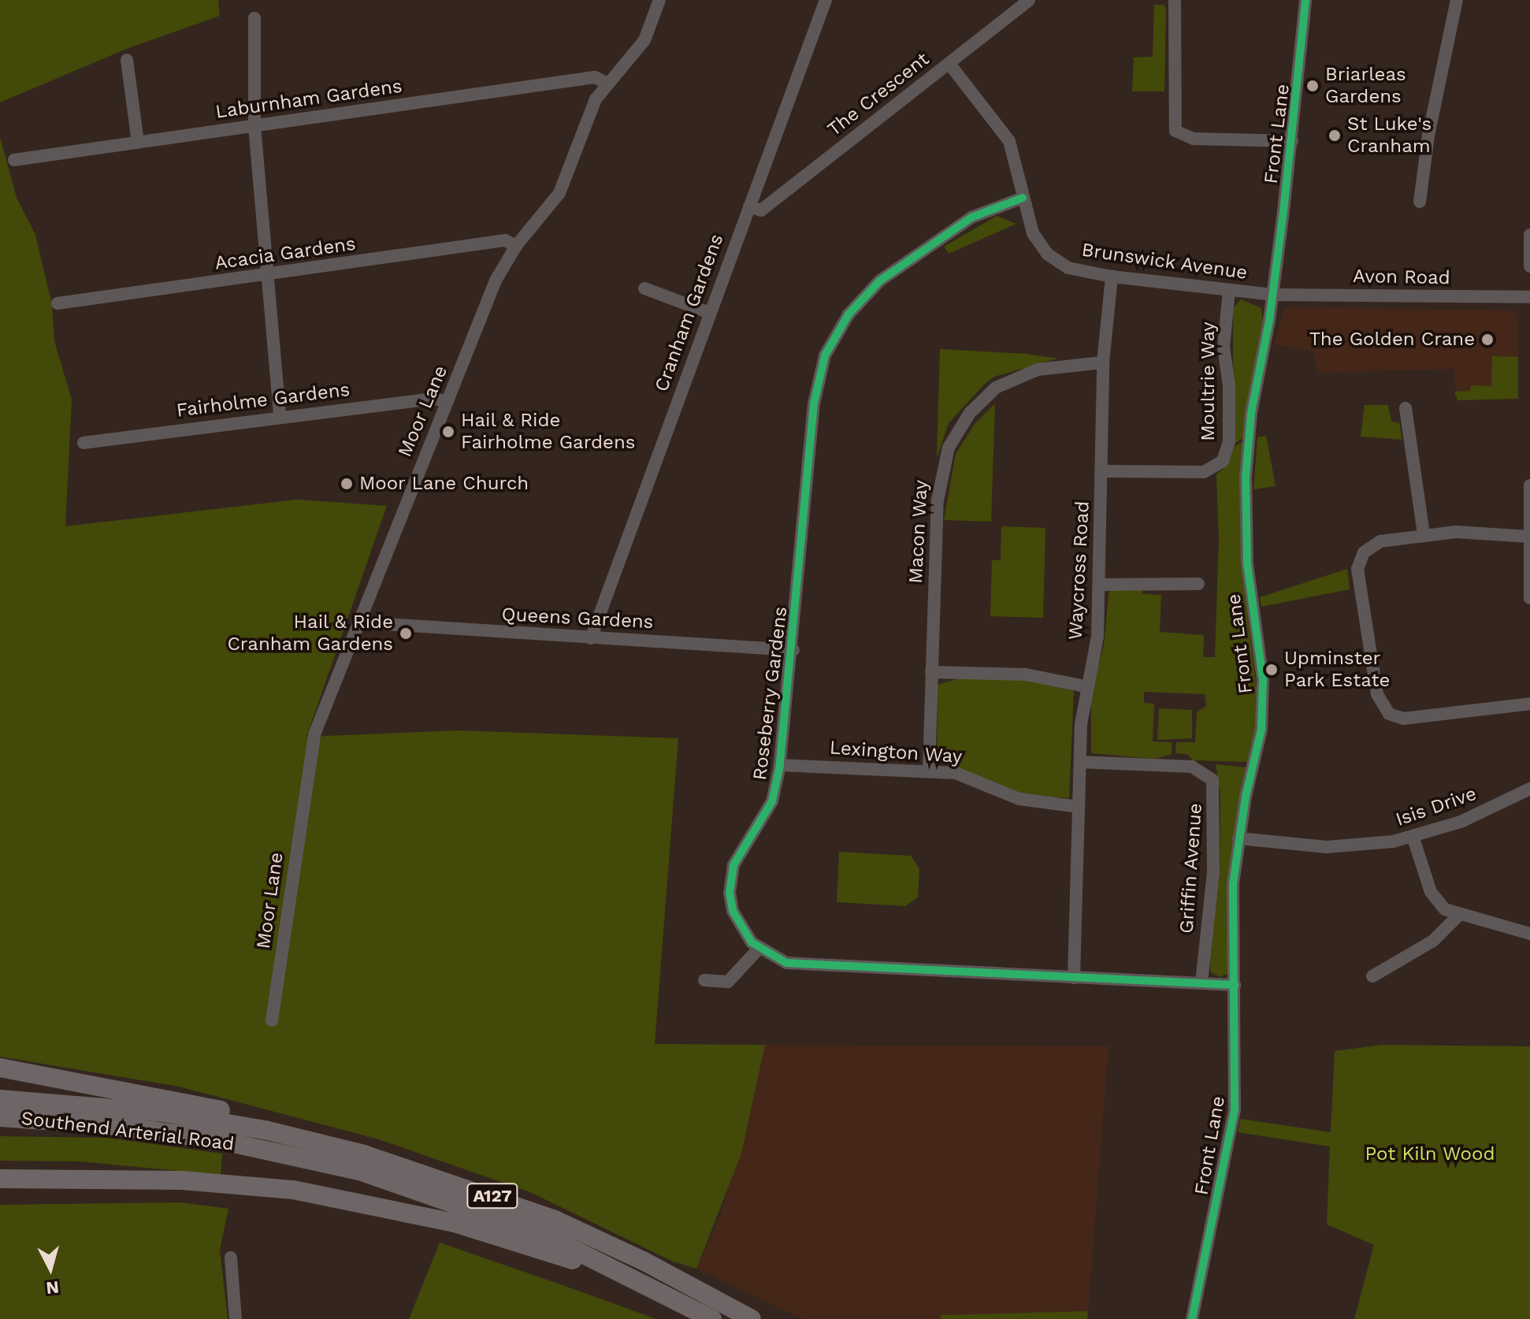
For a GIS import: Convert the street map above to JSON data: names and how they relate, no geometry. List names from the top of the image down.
{
  "streets": {
    "highway": ["Southend Arterial Road", "A127"],
    "street": [
      "The Crescent",
      "Laburnham Gardens",
      "Front Lane",
      "Acacia Gardens",
      "Brunswick Avenue",
      "Avon Road",
      "Cranham Gardens",
      "Moultrie Way",
      "Fairholme Gardens",
      "Moor Lane",
      "Macon Way",
      "Waycross Road",
      "Queens Gardens",
      "Roseberry Gardens",
      "Lexington Way",
      "Isis Drive",
      "Griffin Avenue"
    ]
  },
  "crossings": [
    ["The Crescent", "Brunswick Avenue"],
    ["The Crescent", "Cranham Gardens"],
    ["Laburnham Gardens", "Moor Lane"],
    ["Front Lane", "Brunswick Avenue"],
    ["Front Lane", "Avon Road"],
    ["Front Lane", "Roseberry Gardens"],
    ["Front Lane", "Isis Drive"],
    ["Acacia Gardens", "Moor Lane"],
    ["Brunswick Avenue", "Avon Road"],
    ["Brunswick Avenue", "Moultrie Way"],
    ["Brunswick Avenue", "Waycross Road"],
    ["Brunswick Avenue", "Roseberry Gardens"],
    ["Cranham Gardens", "Queens Gardens"],
    ["Moultrie Way", "Waycross Road"],
    ["Fairholme Gardens", "Moor Lane"],
    ["Moor Lane", "Queens Gardens"],
    ["Macon Way", "Waycross Road"],
    ["Macon Way", "Lexington Way"],
    ["Waycross Road", "Roseberry Gardens"],
    ["Waycross Road", "Lexington Way"],
    ["Waycross Road", "Griffin Avenue"],
    ["Queens Gardens", "Roseberry Gardens"],
    ["Roseberry Gardens", "Lexington Way"],
    ["Roseberry Gardens", "Griffin Avenue"]
  ],
  "parks": ["Pot Kiln Wood"],
  "places": [
    "Briarleas Gardens",
    "St Luke's Cranham",
    "The Golden Crane",
    "Hail & Ride Fairholme Gardens",
    "Moor Lane Church",
    "Hail & Ride Cranham Gardens",
    "Upminster Park Estate"
  ],
  "north": "bottom"
}
